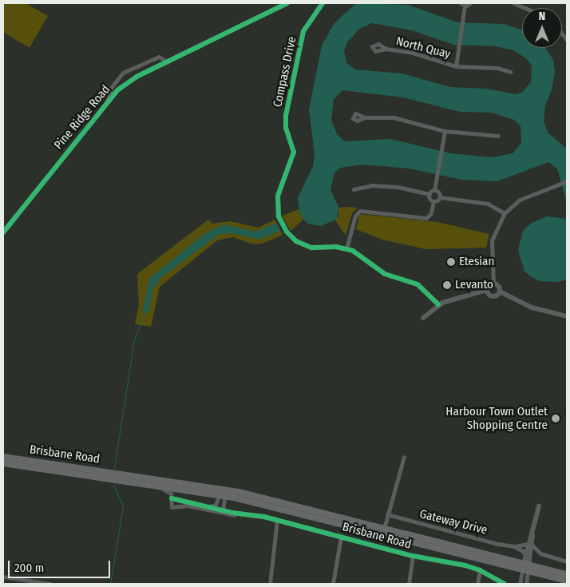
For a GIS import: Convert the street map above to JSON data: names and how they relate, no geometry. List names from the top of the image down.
{
  "streets": {
    "highway": ["Brisbane Road"],
    "street": [
      "North Quay",
      "Compass Drive",
      "Pine Ridge Road",
      "Gateway Drive"
    ]
  },
  "places": ["Etesian", "Levanto", "Harbour Town Outlet Shopping Centre"],
  "scale_bar": "200 m",
  "north": "top"
}
